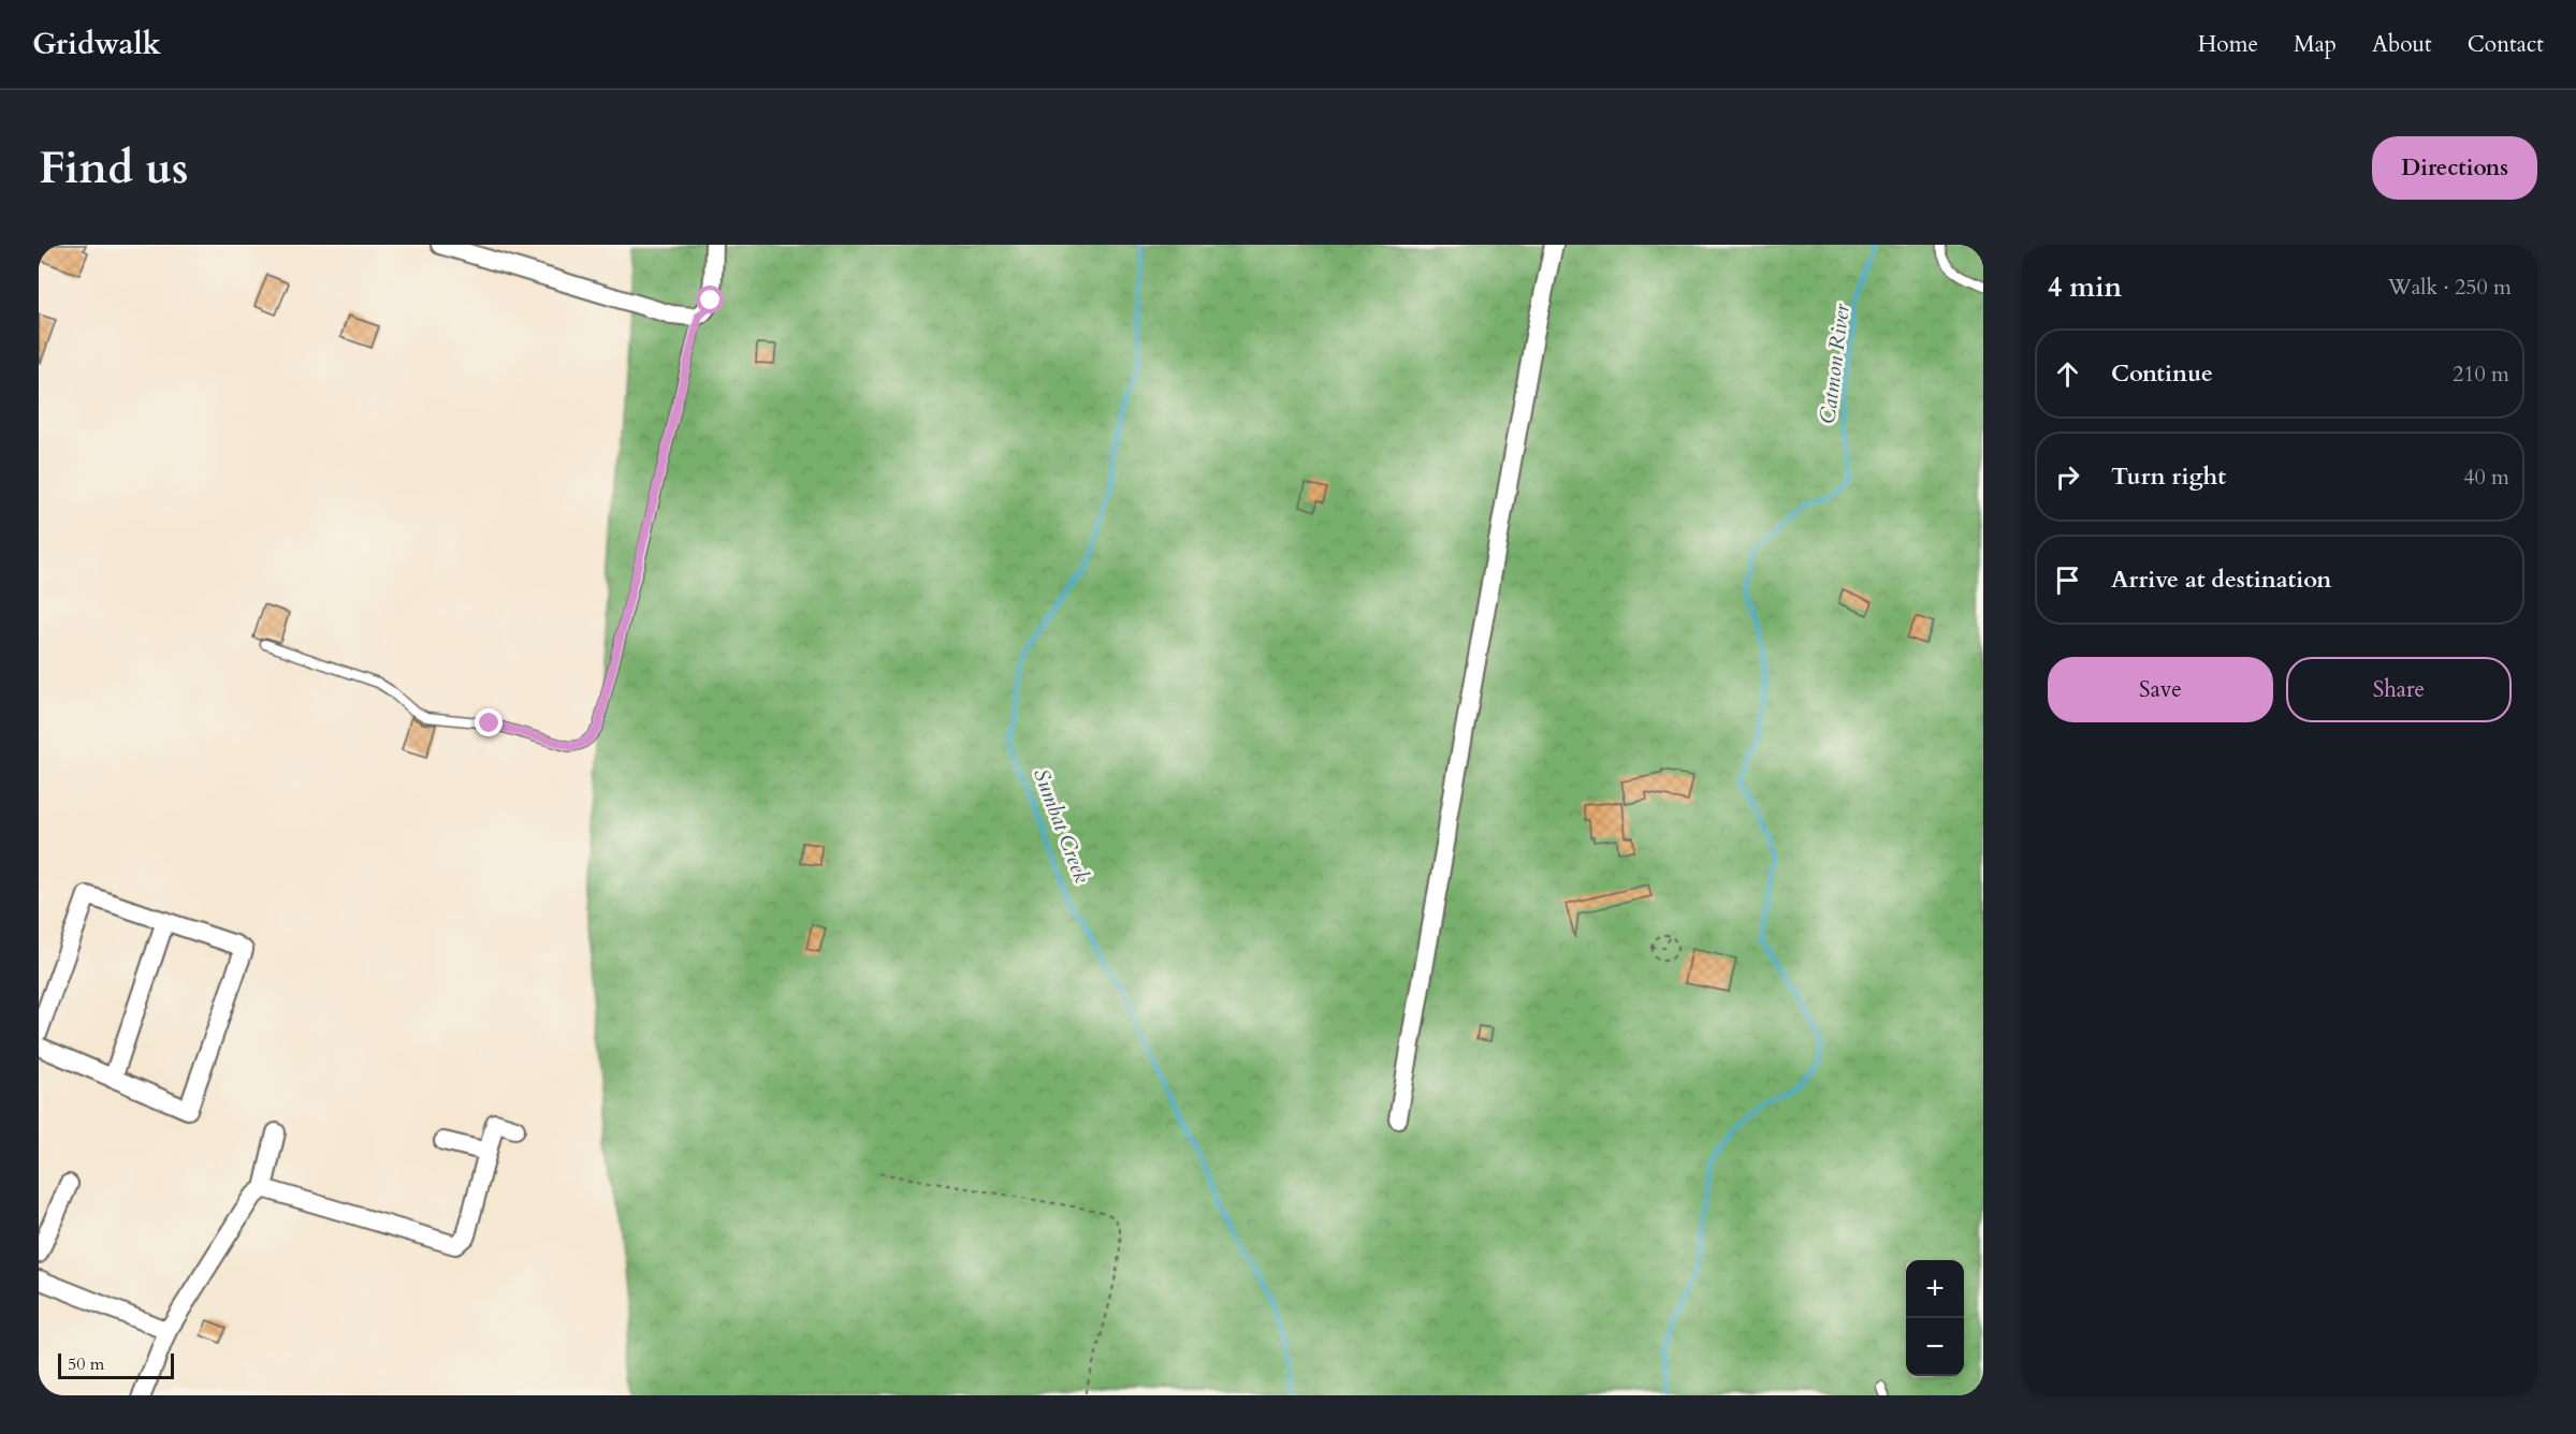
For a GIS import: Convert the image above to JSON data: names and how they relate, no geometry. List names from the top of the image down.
{
  "water": ["Catmon River", "Sumbat Creek"],
  "scale_bar": "50 m",
  "page": {
    "header": "Gridwalk",
    "nav": [
      "Home",
      "Map",
      "About",
      "Contact"
    ],
    "buttons": [
      "Directions",
      ["Save", "Share"]
    ],
    "title": "Find us",
    "heading": ["4 min", "Walk · 250 m"],
    "list": [
      ["Continue", "210 m"],
      ["Turn right", "40 m"],
      "Arrive at destination"
    ],
    "map_buttons": ["+", "−"],
    "scale": "50 m"
  }
}
